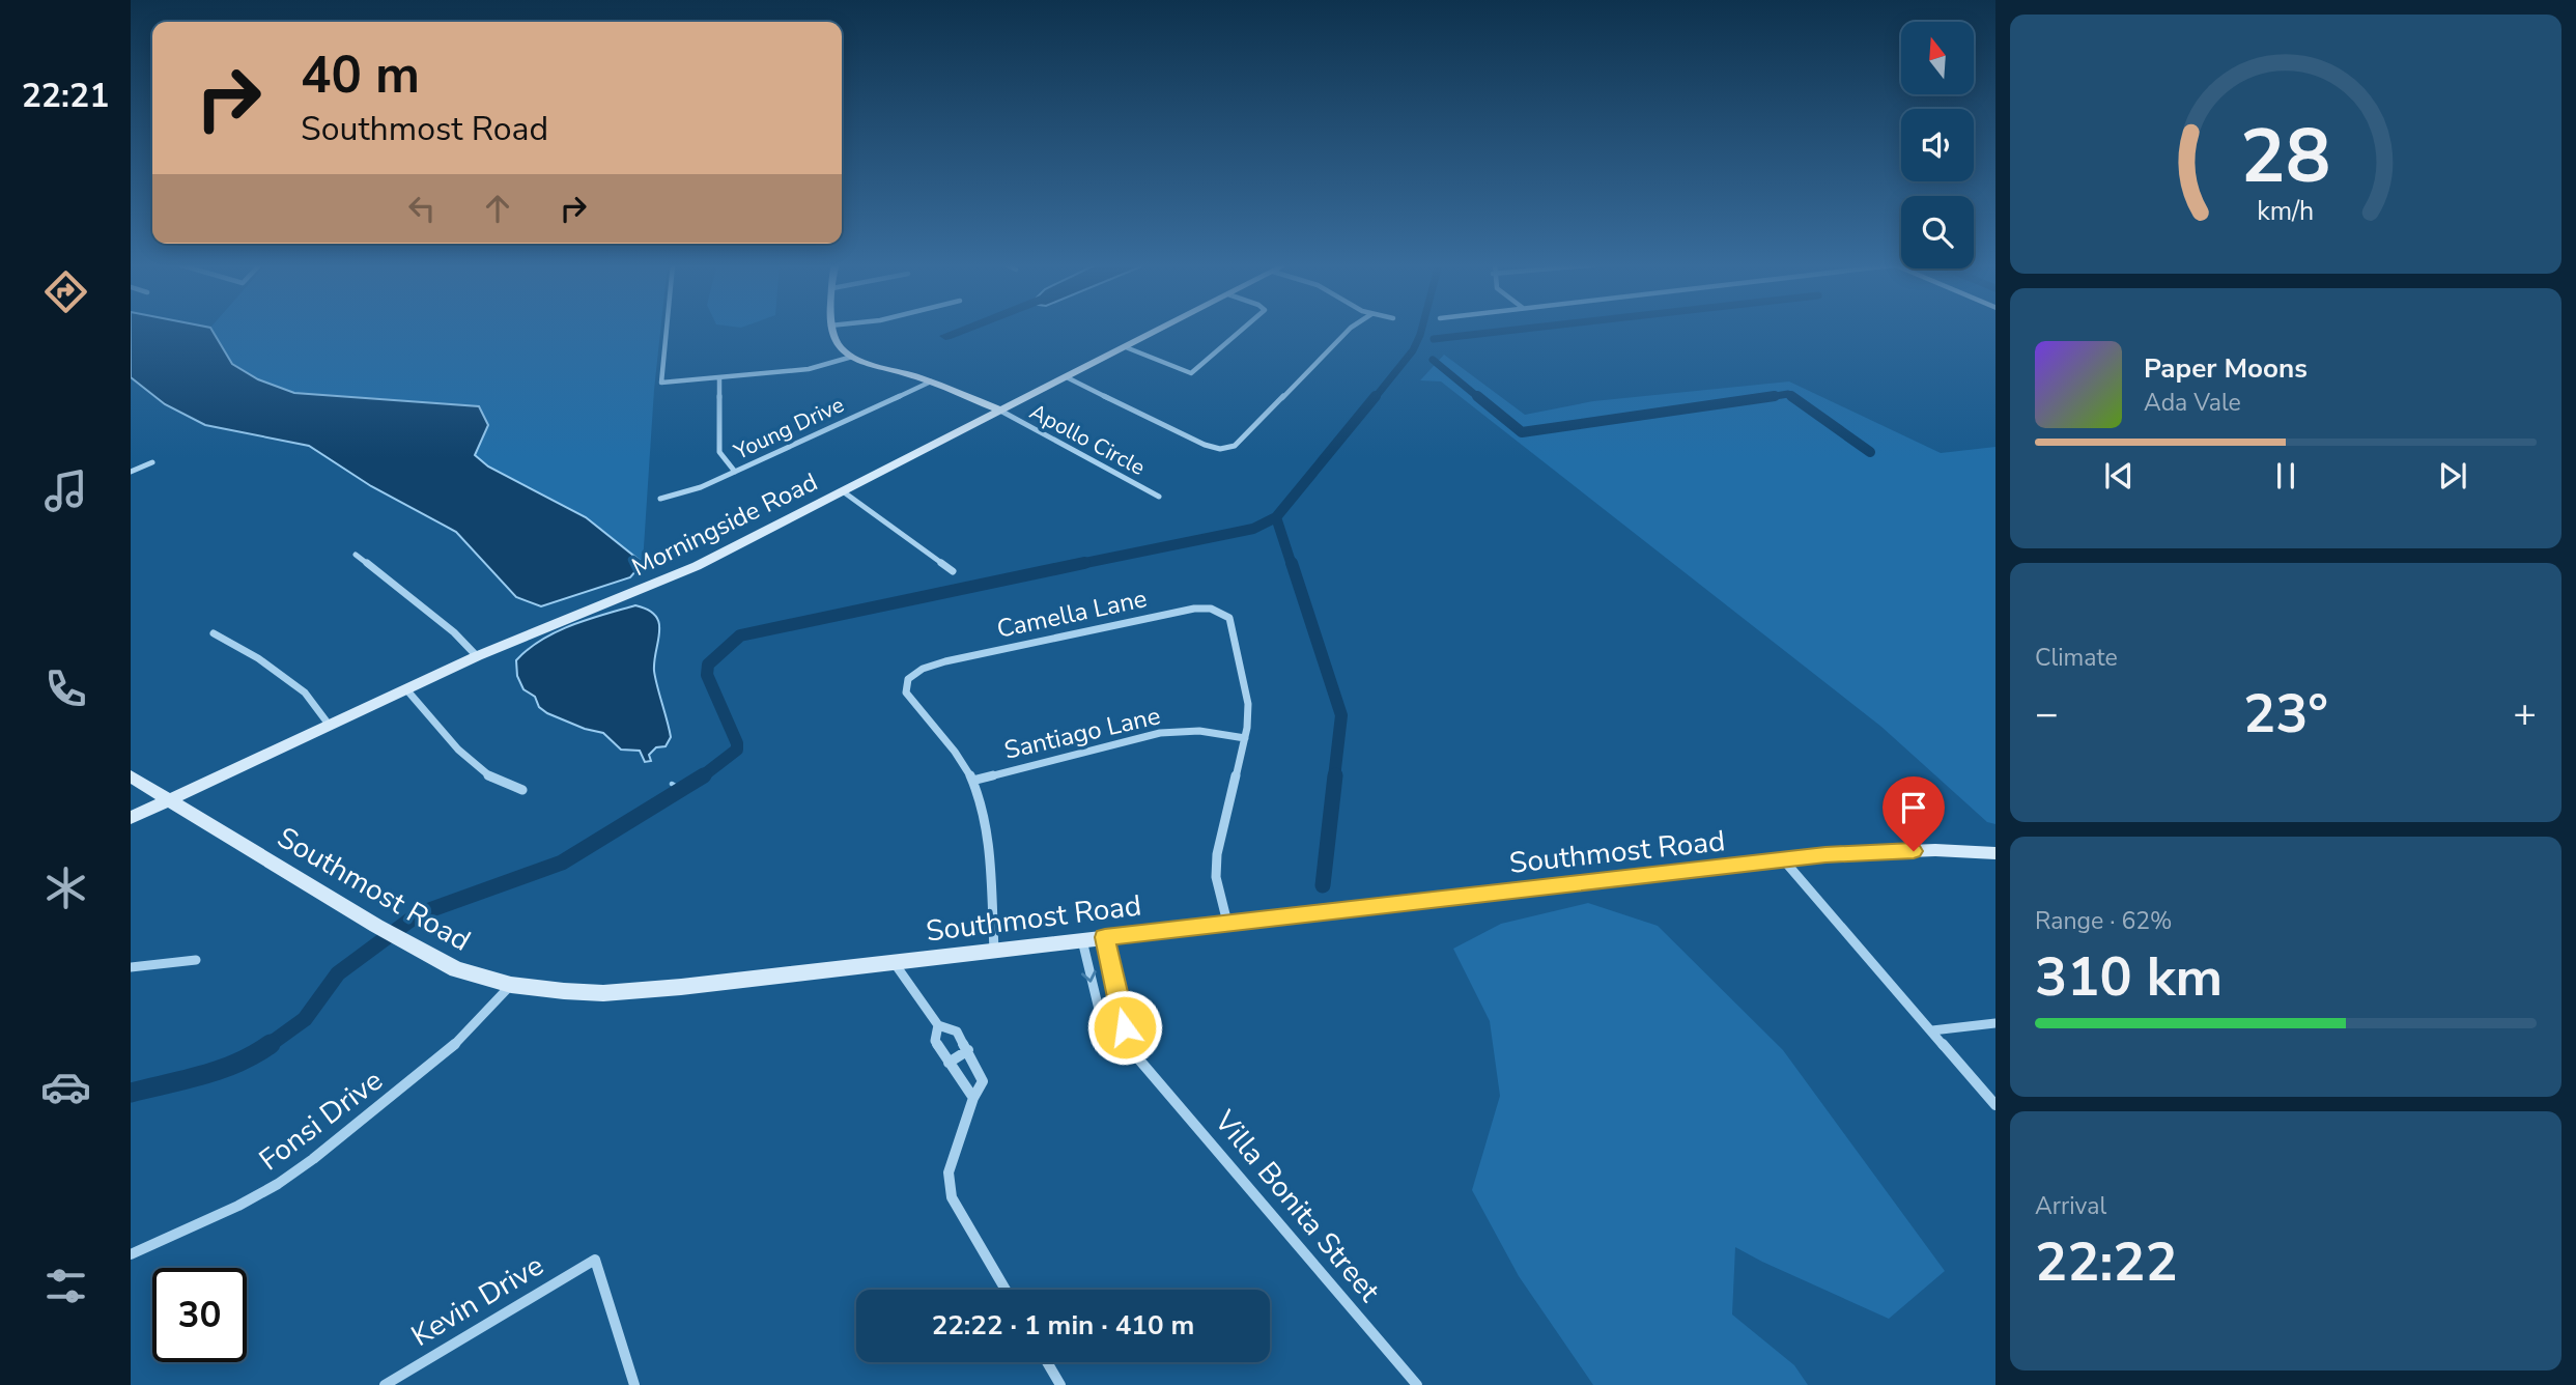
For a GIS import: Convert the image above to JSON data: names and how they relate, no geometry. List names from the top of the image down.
{
  "streets": {
    "street": [
      "Young Drive",
      "Apollo Circle",
      "Morningside Road",
      "Camella Lane",
      "Santiago Lane",
      "Southmost Road",
      "Fonsi Drive",
      "Villa Bonita Street",
      "Kevin Drive"
    ]
  },
  "crossings": [
    ["Apollo Circle", "Morningside Road"],
    ["Morningside Road", "Southmost Road"],
    ["Camella Lane", "Santiago Lane"],
    ["Camella Lane", "Southmost Road"],
    ["Southmost Road", "Fonsi Drive"],
    ["Southmost Road", "Villa Bonita Street"]
  ],
  "north": "top",
  "page": {
    "tabs": "22:21",
    "turn": ["40 m", "Southmost Road"],
    "song": ["Paper Moons", "Ada Vale"],
    "tile": [
      "Climate",
      ["Range · 62%", "310 km"],
      ["Arrival", "22:22"]
    ],
    "heat": ["−", "23°", "+"],
    "limit": "30",
    "trip": "22:22 · 1 min · 410 m",
    "gauge": ["28", "km/h"]
  }
}
